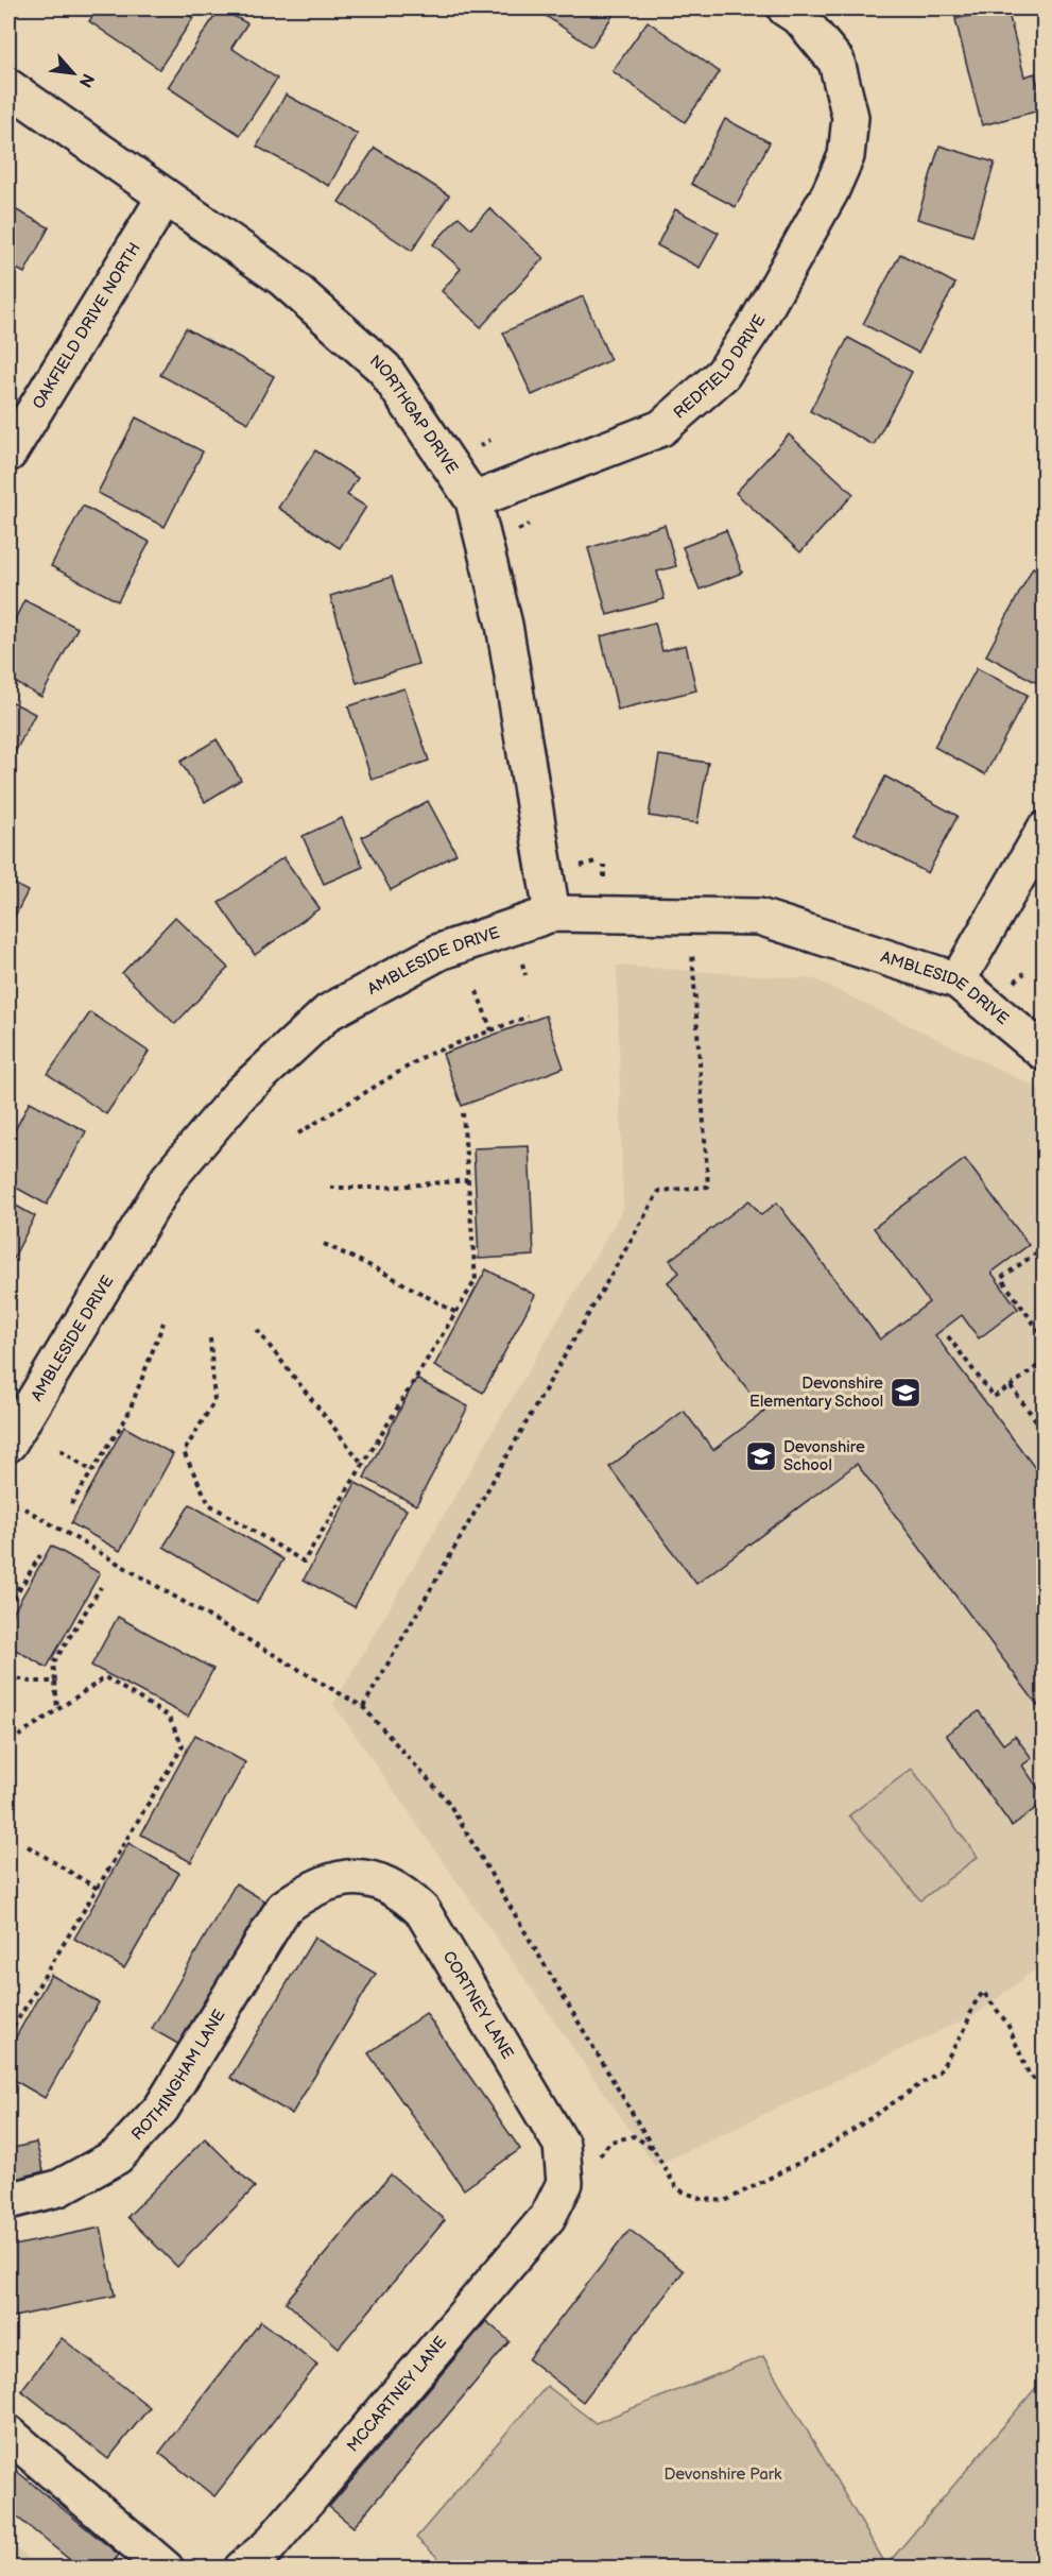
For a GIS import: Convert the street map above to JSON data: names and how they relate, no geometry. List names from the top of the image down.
{
  "streets": {
    "street": [
      "OAKFIELD DRIVE NORTH",
      "REDFIELD DRIVE",
      "NORTHGAP DRIVE",
      "AMBLESIDE DRIVE",
      "CORTNEY LANE",
      "ROTHINGHAM LANE",
      "MCCARTNEY LANE"
    ]
  },
  "crossings": [
    ["OAKFIELD DRIVE NORTH", "NORTHGAP DRIVE"],
    ["REDFIELD DRIVE", "NORTHGAP DRIVE"],
    ["NORTHGAP DRIVE", "AMBLESIDE DRIVE"],
    ["CORTNEY LANE", "ROTHINGHAM LANE"],
    ["CORTNEY LANE", "MCCARTNEY LANE"]
  ],
  "parks": ["Devonshire Park"],
  "places": {
    "school or university": ["Devonshire Elementary School", "Devonshire School"]
  },
  "north": "bottom right"
}
